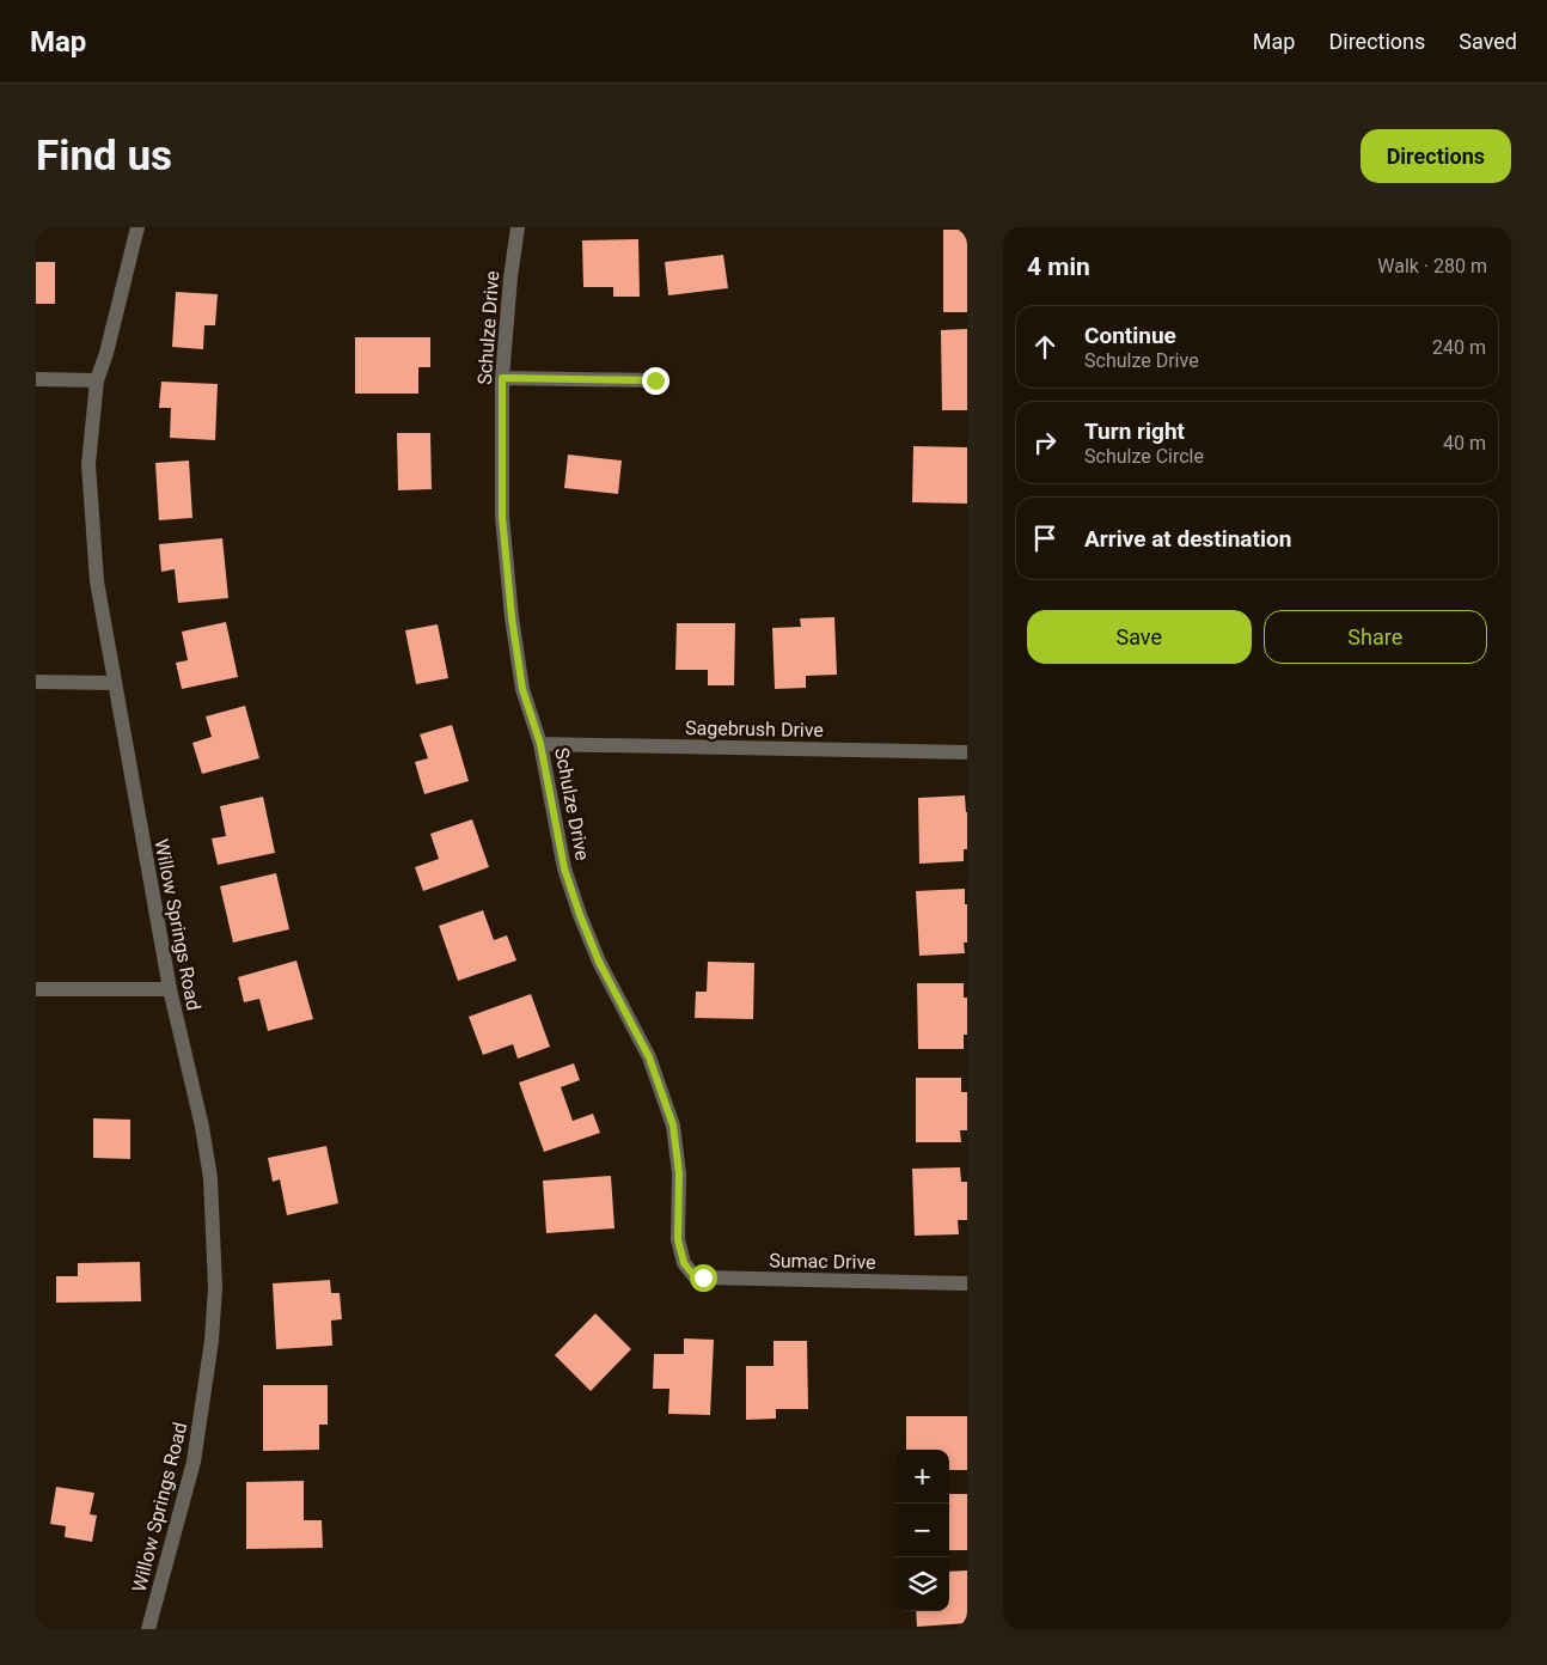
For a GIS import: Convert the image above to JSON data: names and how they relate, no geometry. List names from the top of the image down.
{
  "streets": {
    "street": [
      "Schulze Drive",
      "Sagebrush Drive",
      "Willow Springs Road",
      "Sumac Drive"
    ]
  },
  "crossings": [
    ["Schulze Drive", "Sagebrush Drive"],
    ["Schulze Drive", "Sumac Drive"]
  ],
  "page": {
    "header": "Map",
    "nav": ["Map", "Directions", "Saved"],
    "buttons": [
      "Directions",
      ["Save", "Share"]
    ],
    "title": "Find us",
    "heading": ["4 min", "Walk · 280 m"],
    "list": [
      ["Continue", "Schulze Drive", "240 m"],
      ["Turn right", "Schulze Circle", "40 m"],
      "Arrive at destination"
    ],
    "map_buttons": ["+", "−"]
  }
}
